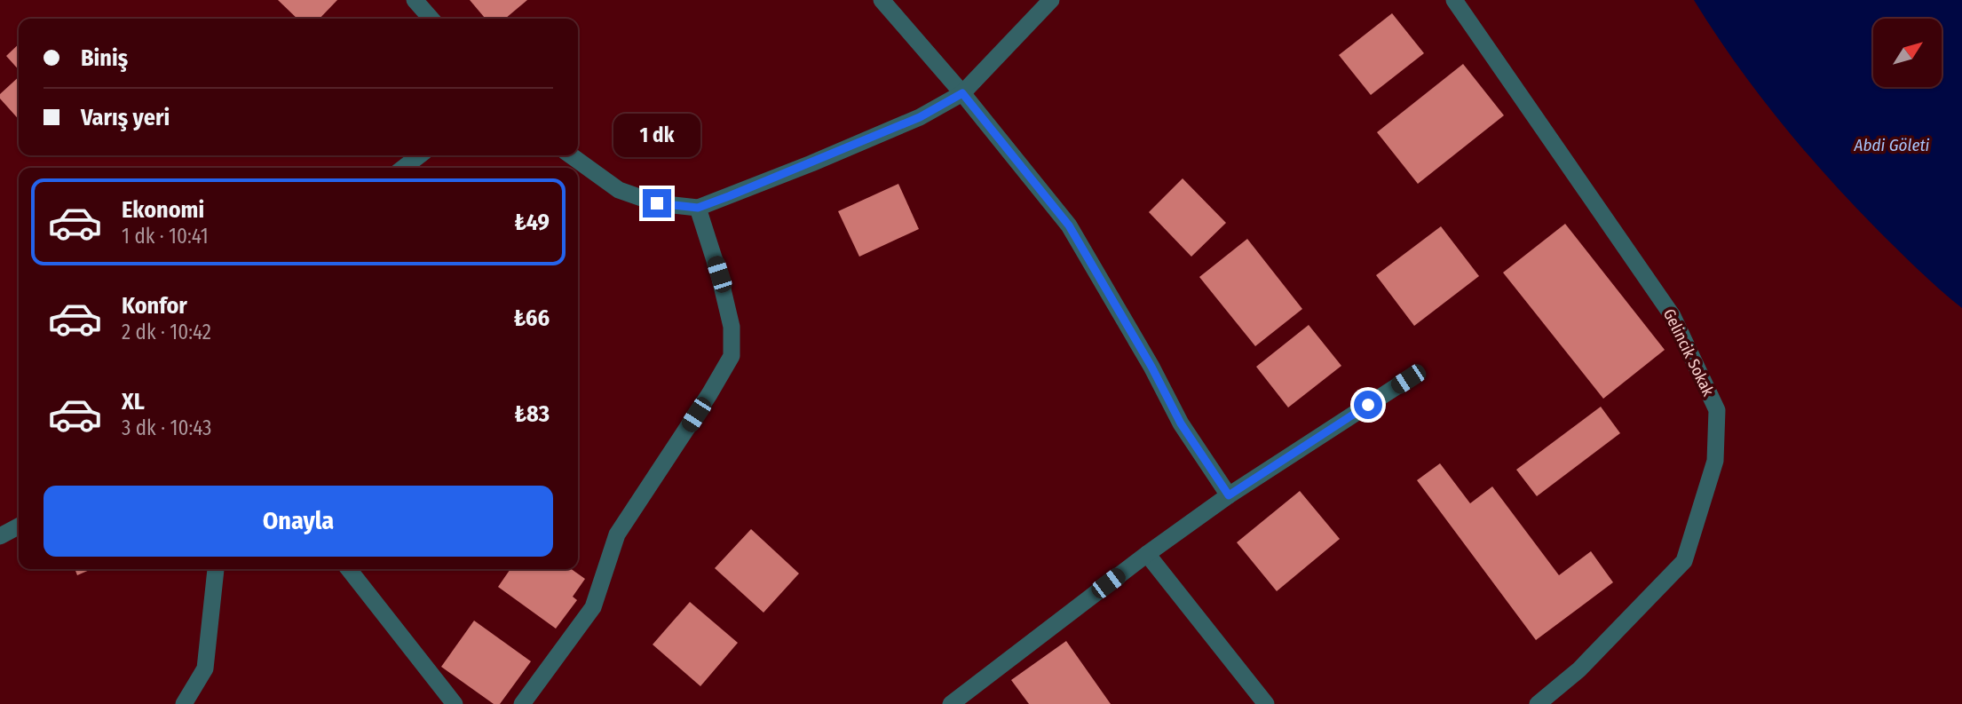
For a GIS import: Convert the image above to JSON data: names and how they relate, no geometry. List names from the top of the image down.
{
  "streets": {
    "street": ["Gelincik Sokak"]
  },
  "water": ["Abdi Göleti"],
  "north": "top right",
  "page": {
    "banner": ["Biniş", "Varış yeri"],
    "bubble": "1 dk",
    "list": [
      {
        "name": "Ekonomi",
        "note": "1 dk · 10:41",
        "value": "₺49"
      },
      {
        "name": "Konfor",
        "note": "2 dk · 10:42",
        "value": "₺66"
      },
      {
        "name": "XL",
        "note": "3 dk · 10:43",
        "value": "₺83"
      }
    ],
    "buttons": "Onayla"
  }
}
